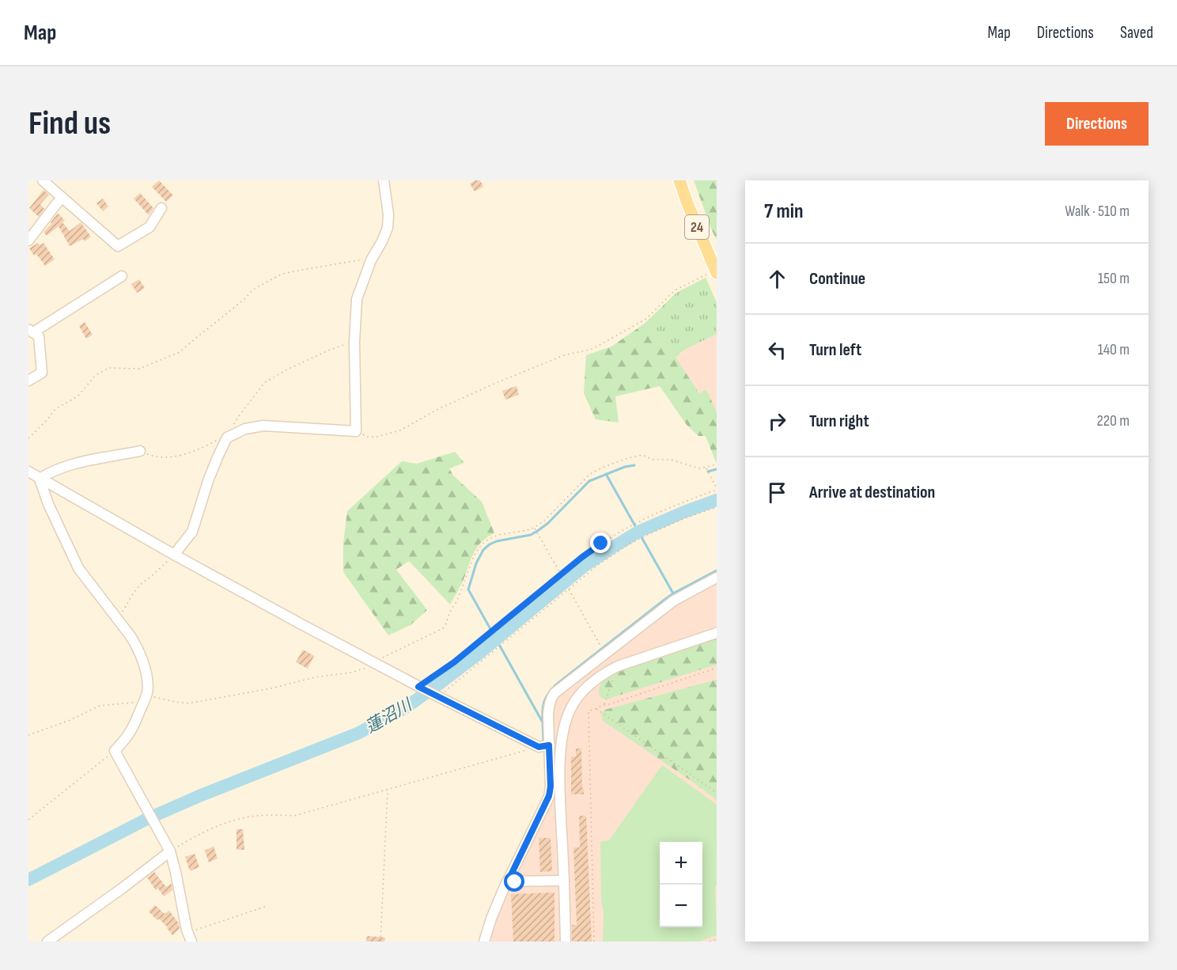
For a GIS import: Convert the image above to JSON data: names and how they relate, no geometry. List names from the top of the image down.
{
  "streets": {
    "main road": ["24"]
  },
  "water": ["蓮沼川"],
  "page": {
    "header": "Map",
    "nav": ["Map", "Directions", "Saved"],
    "buttons": "Directions",
    "title": "Find us",
    "heading": ["7 min", "Walk · 510 m"],
    "list": [
      ["Continue", "150 m"],
      ["Turn left", "140 m"],
      ["Turn right", "220 m"],
      "Arrive at destination"
    ],
    "map_buttons": ["+", "−"]
  }
}
